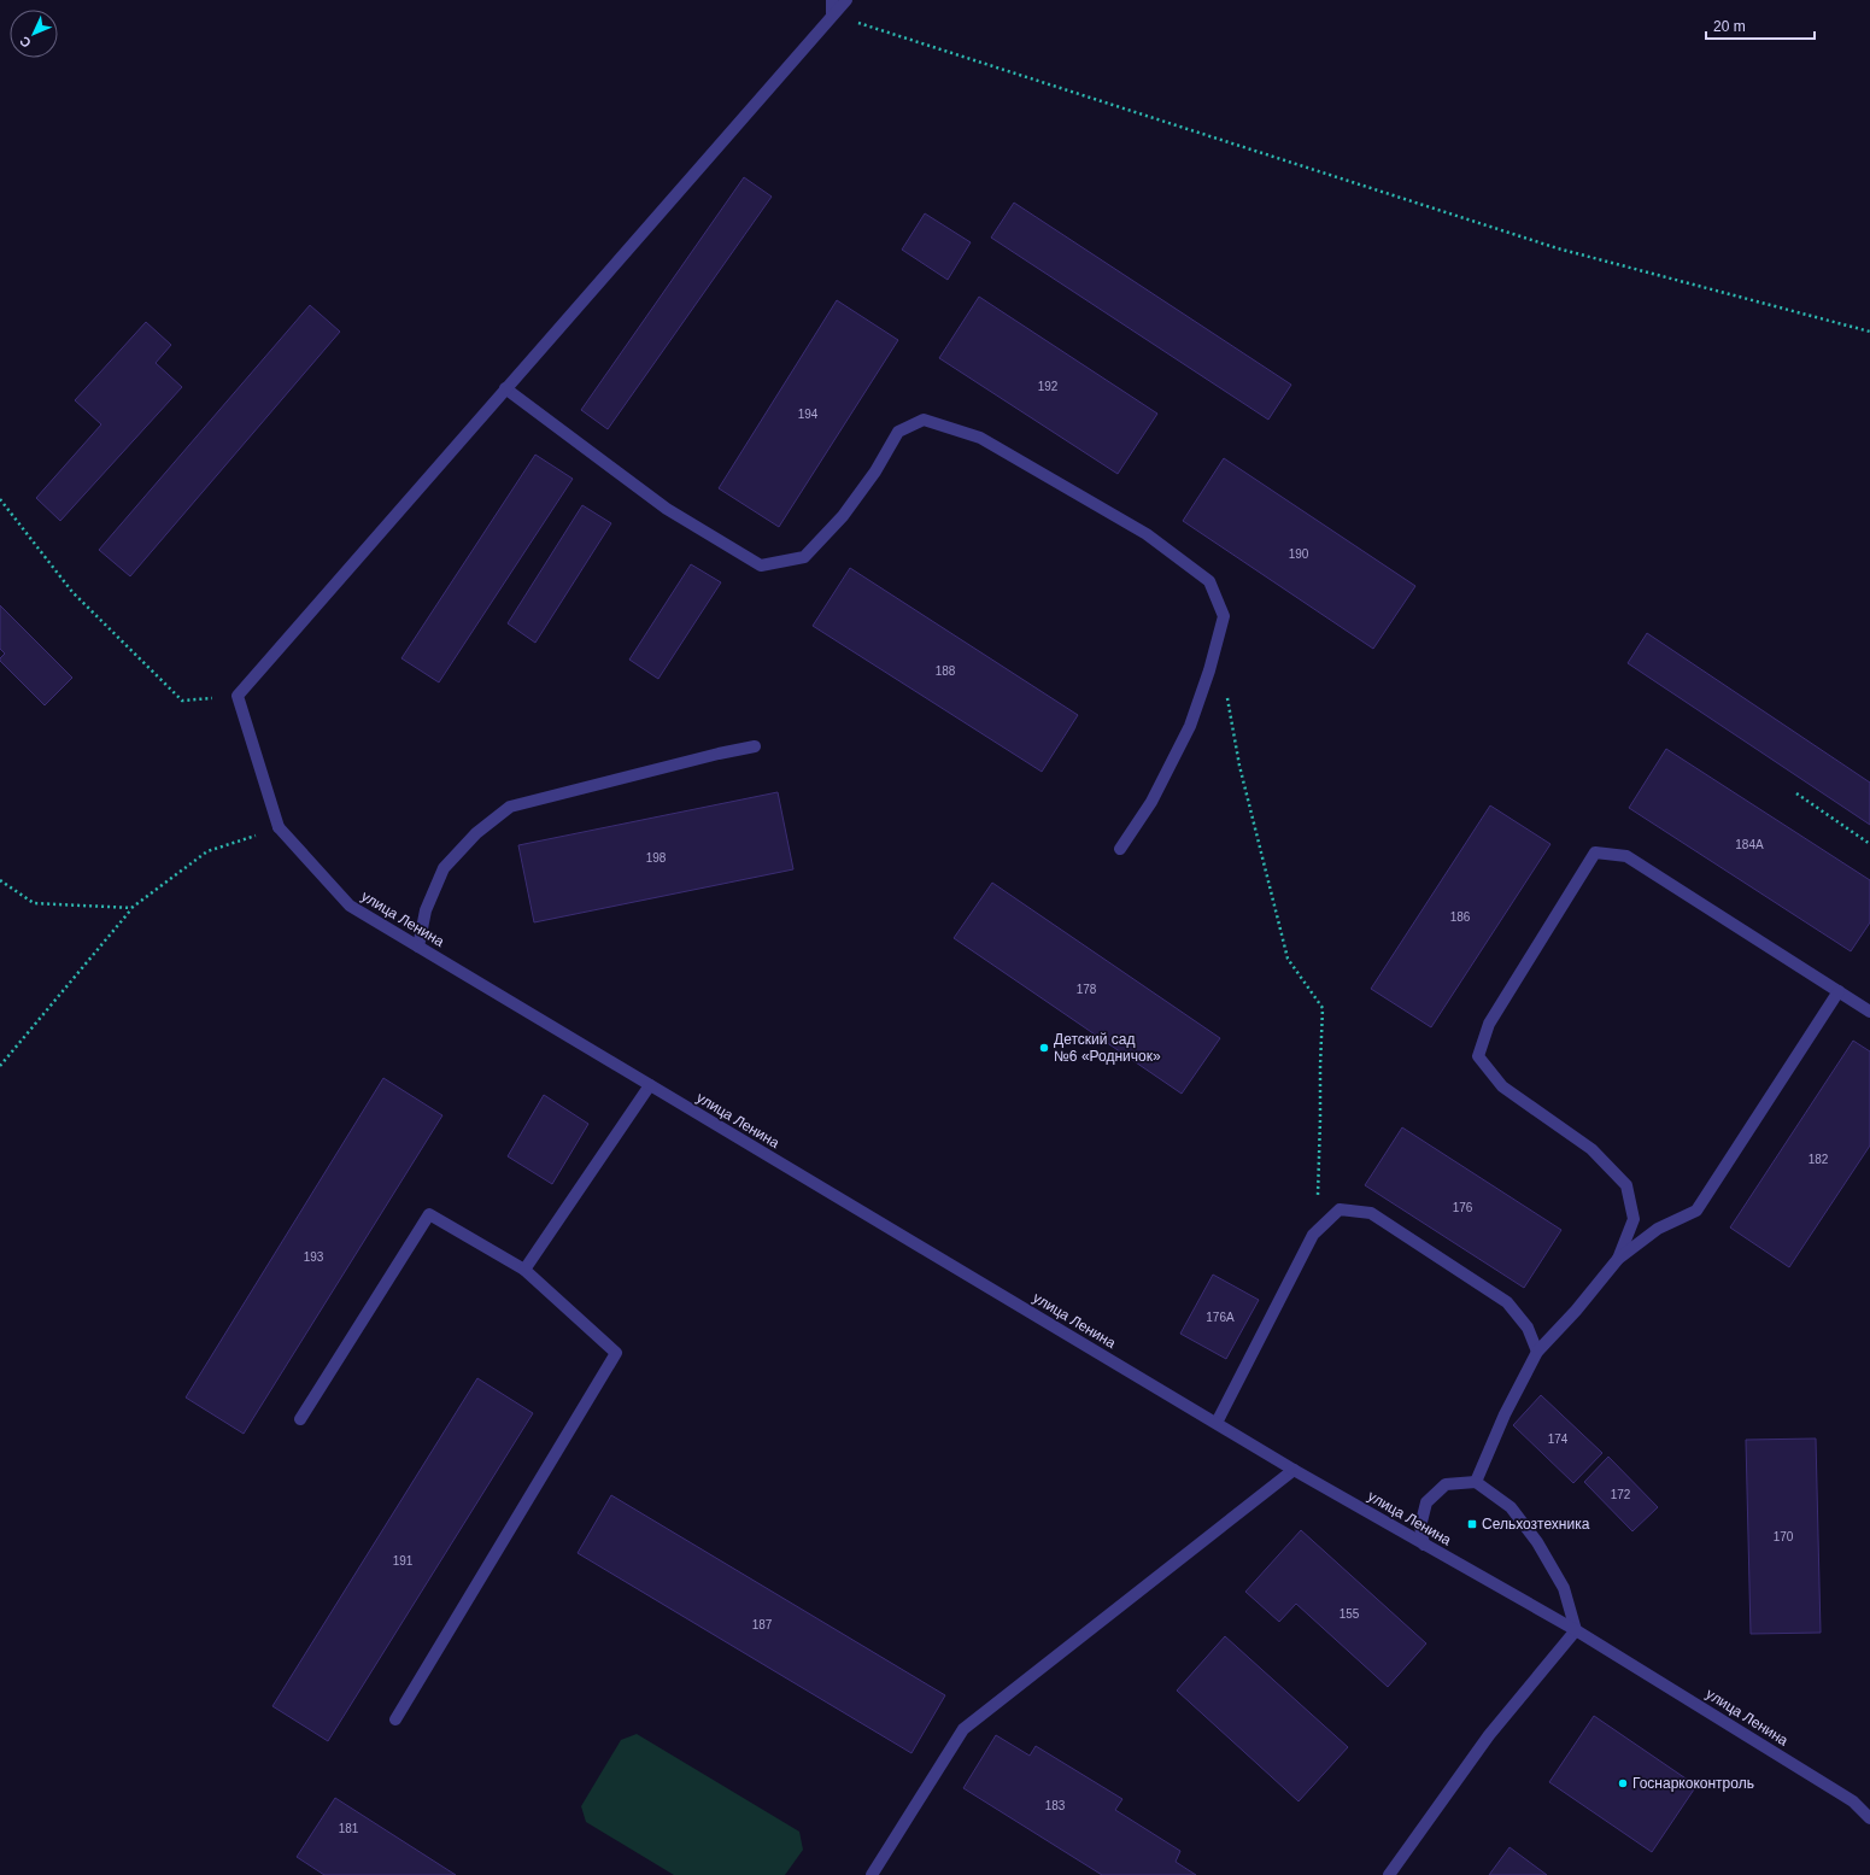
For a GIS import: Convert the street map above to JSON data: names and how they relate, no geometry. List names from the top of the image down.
{
  "streets": {
    "street": ["улица Ленина"]
  },
  "places": {
    "other": ["Детский сад №6 «Родничок»", "Госнаркоконтроль"],
    "transit": ["Сельхозтехника"]
  },
  "house_numbers": [
    "192",
    "194",
    "190",
    "188",
    "184А",
    "198",
    "186",
    "178",
    "182",
    "176",
    "193",
    "176А",
    "174",
    "172",
    "170",
    "191",
    "155",
    "187",
    "183",
    "181"
  ],
  "scale_bar": "20 m",
  "north": "bottom left"
}
